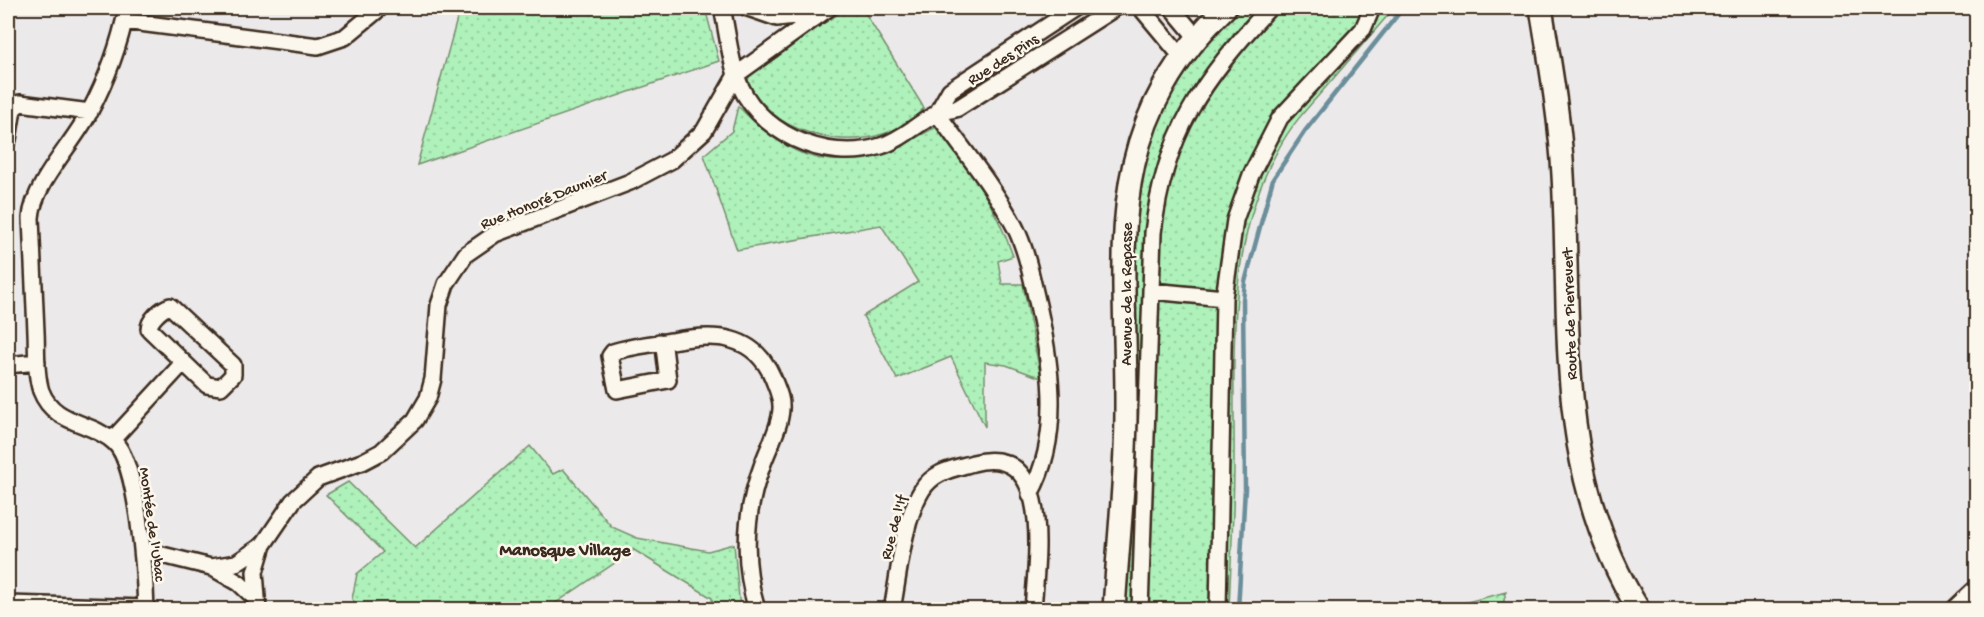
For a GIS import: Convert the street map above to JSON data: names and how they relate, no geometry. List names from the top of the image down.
{
  "streets": {
    "street": [
      "Rue des Pins",
      "Rue Honoré Daumier",
      "Avenue de la Repasse",
      "Route de Pierrevert",
      "Montée de l'Ubac",
      "Rue de l'If"
    ]
  },
  "crossings": [
    ["Rue des Pins", "Rue Honoré Daumier"],
    ["Rue Honoré Daumier", "Montée de l'Ubac"]
  ],
  "districts": ["Manosque Village"]
}
